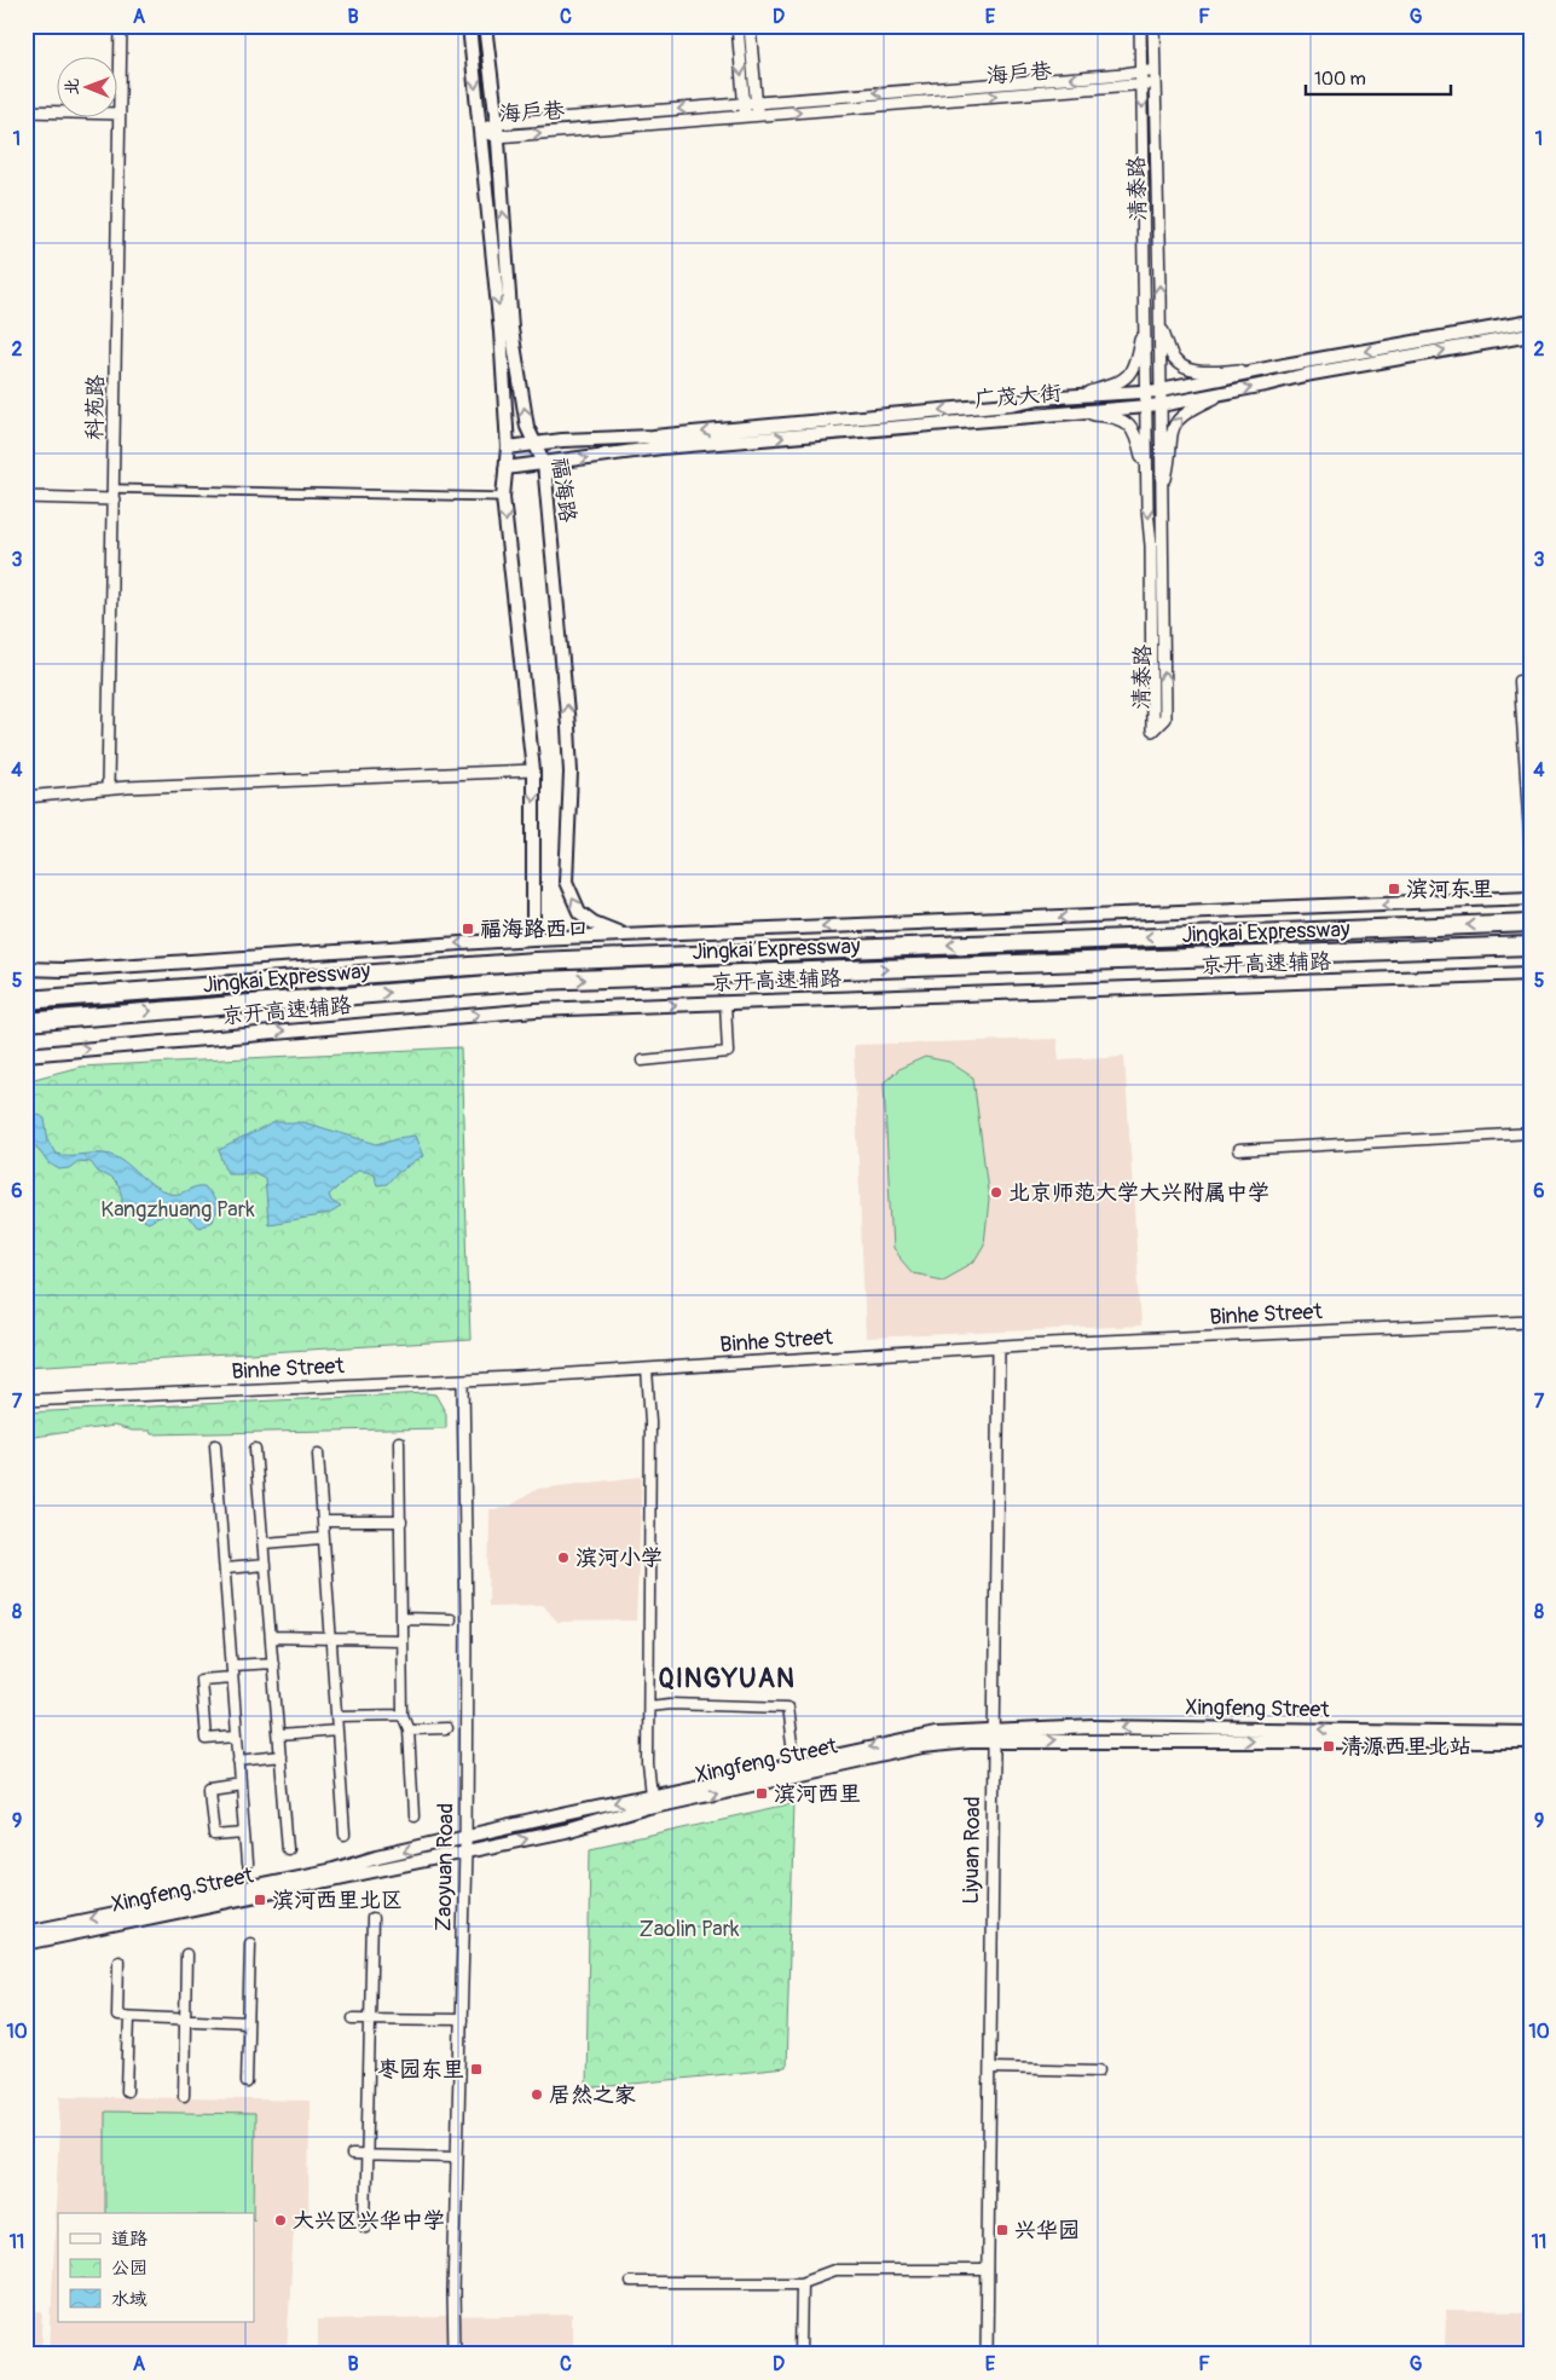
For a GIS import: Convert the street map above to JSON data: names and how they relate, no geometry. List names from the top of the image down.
{
  "streets": {
    "highway": ["Jingkai Expressway"],
    "main road": [
      "广茂大街",
      "福海路",
      "京开高速辅路",
      "Xingfeng Street"
    ],
    "street": [
      "海户巷",
      "清泰路",
      "科苑路",
      "Binhe Street",
      "Liyuan Road",
      "Zaoyuan Road"
    ]
  },
  "crossings": [
    ["海户巷", "清泰路"],
    ["海户巷", "福海路"],
    ["清泰路", "广茂大街"],
    ["广茂大街", "福海路"],
    ["Binhe Street", "Liyuan Road"],
    ["Binhe Street", "Zaoyuan Road"],
    ["Xingfeng Street", "Liyuan Road"],
    ["Xingfeng Street", "Zaoyuan Road"]
  ],
  "districts": ["QINGYUAN"],
  "parks": ["Kangzhuang Park", "Zaolin Park"],
  "places": {
    "transit": [
      "滨河东里",
      "福海路西口",
      "清源西里北站",
      "滨河西里",
      "滨河西里北区",
      "枣园东里",
      "兴华园"
    ],
    "other": [
      "北京师范大学大兴附属中学",
      "滨河小学",
      "居然之家",
      "大兴区兴华中学"
    ]
  },
  "legend": ["道路", "公园", "水域"],
  "scale_bar": "100 m",
  "north": "left",
  "grid": {
    "columns": [
      "A",
      "B",
      "C",
      "D",
      "E",
      "F",
      "G"
    ],
    "rows": [
      "1",
      "2",
      "3",
      "4",
      "5",
      "6",
      "7",
      "8",
      "9",
      "10",
      "11"
    ]
  }
}
